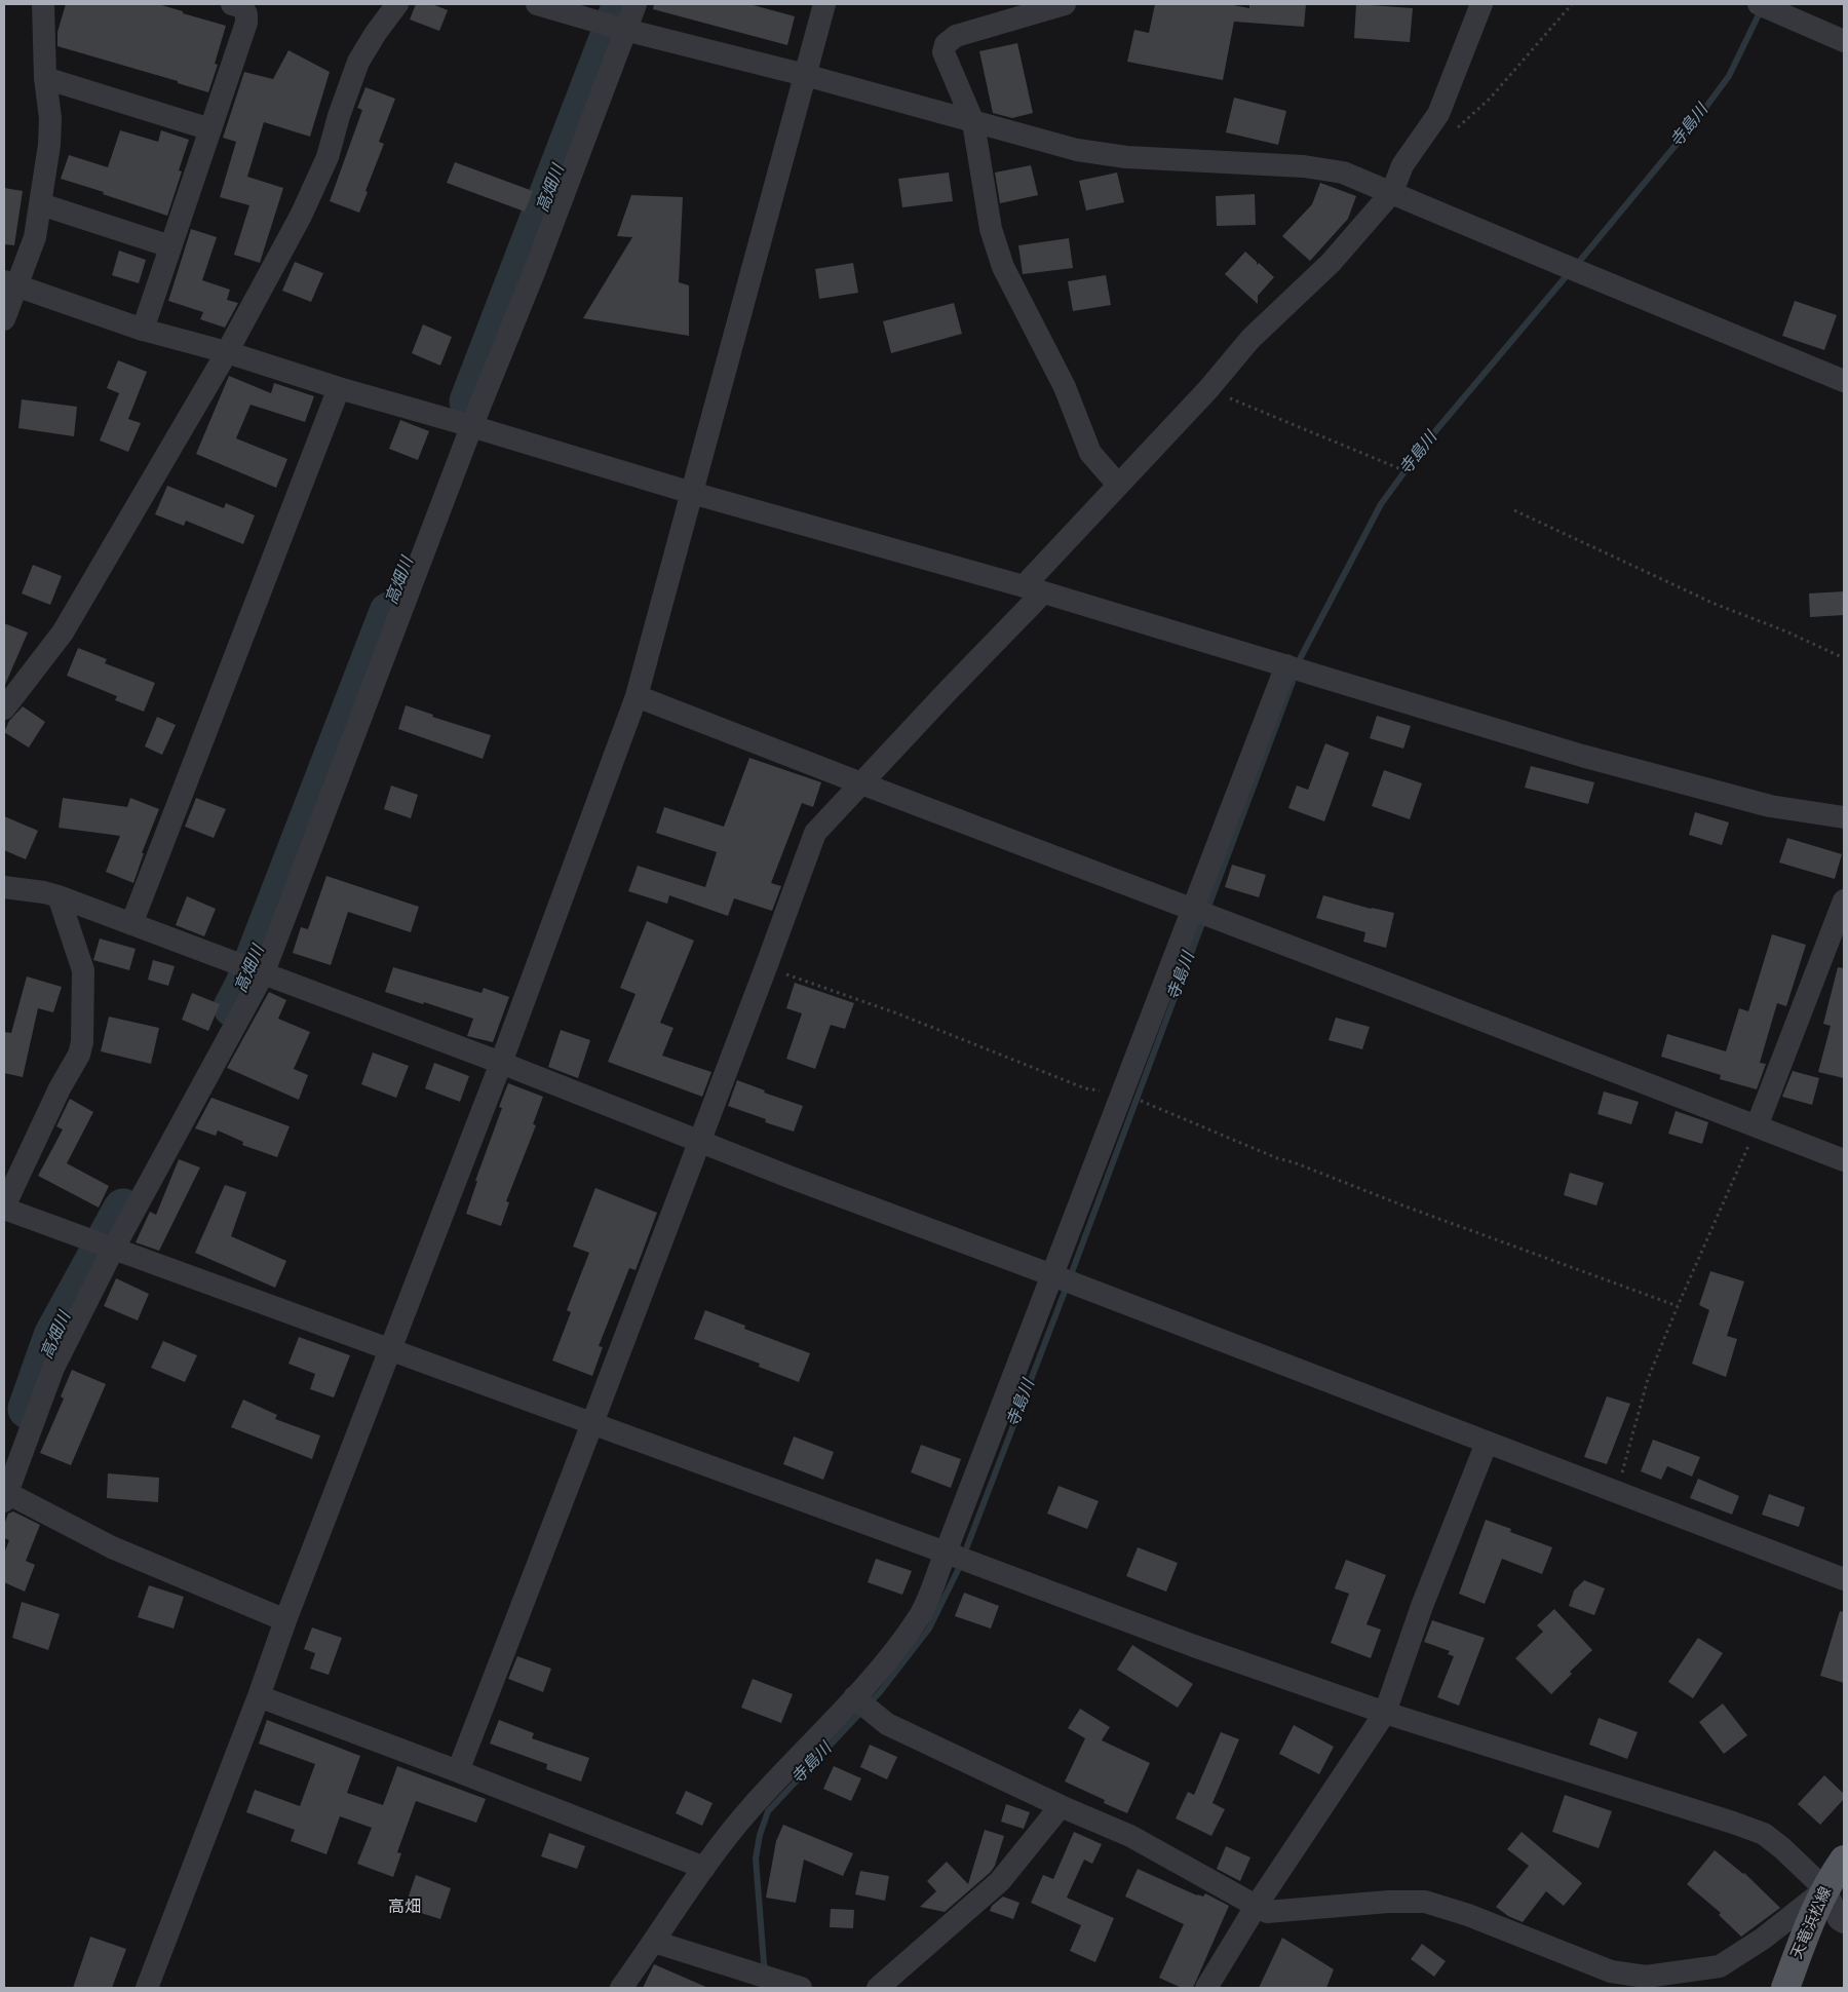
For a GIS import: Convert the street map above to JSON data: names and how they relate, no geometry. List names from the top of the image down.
{
  "streets": {
    "main road": ["天竜浜松線"]
  },
  "districts": ["高畑"],
  "water": ["寺島川", "高畑川"]
}
